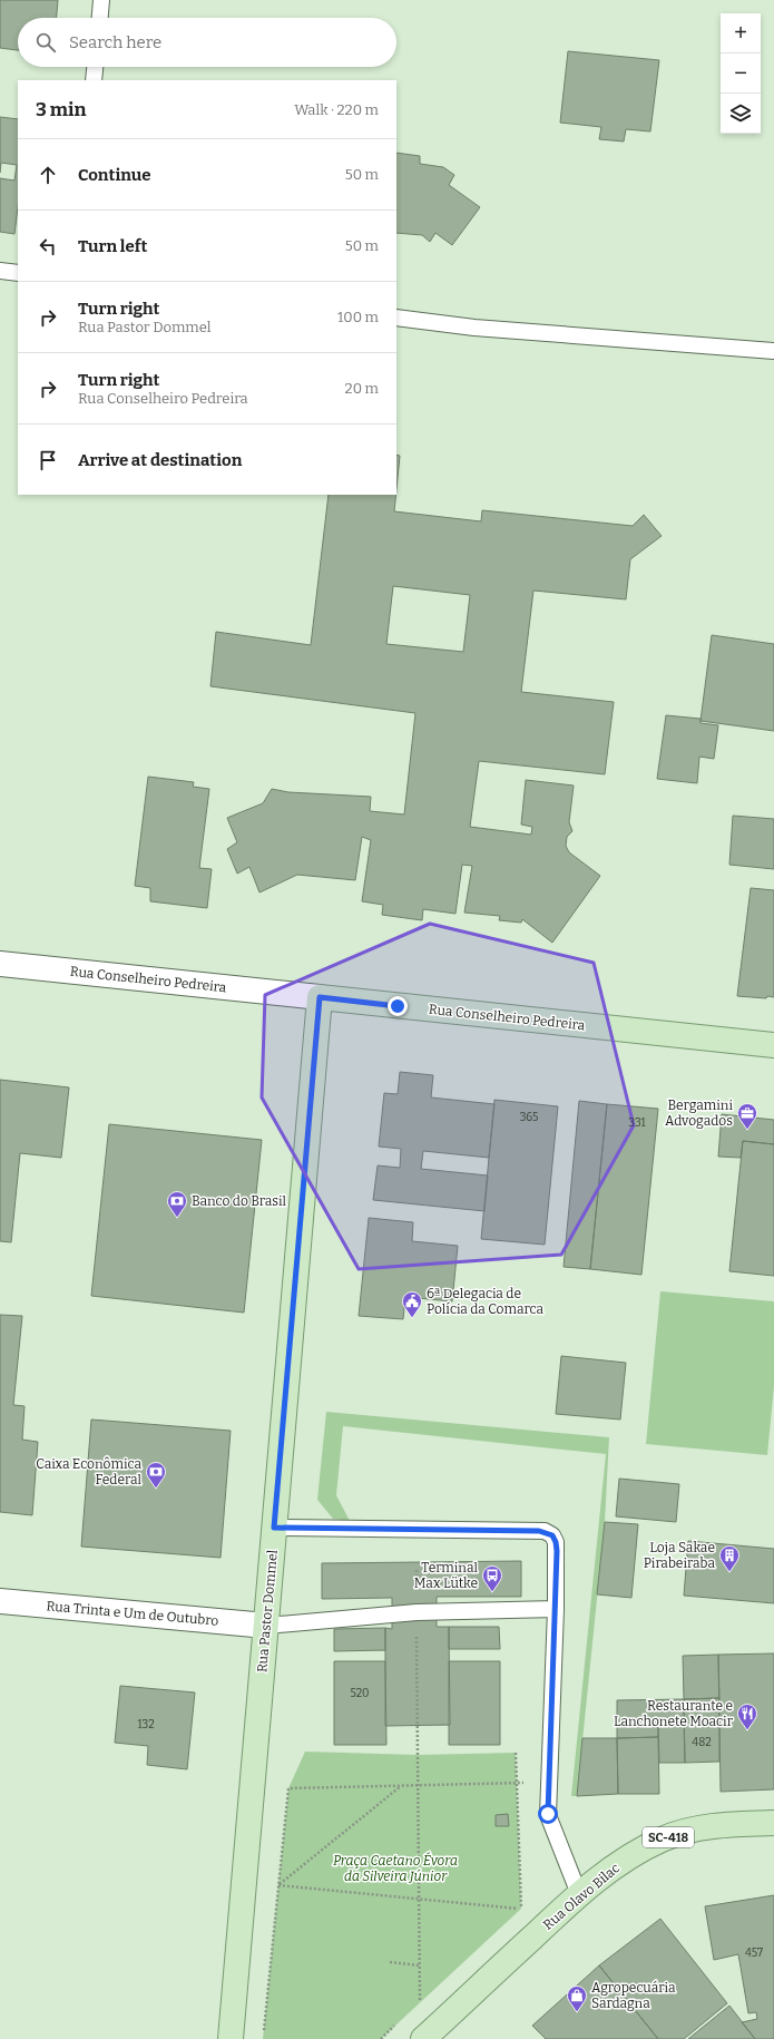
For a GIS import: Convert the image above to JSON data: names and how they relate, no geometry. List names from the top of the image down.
{
  "streets": {
    "main road": [
      "Rua Conselheiro Pedreira",
      "Rua Pastor Dommel",
      "SC-418",
      "Rua Olavo Bilac"
    ],
    "street": ["Rua Trinta e Um de Outubro"]
  },
  "crossings": [
    ["Rua Conselheiro Pedreira", "Rua Pastor Dommel"],
    ["Rua Pastor Dommel", "Rua Trinta e Um de Outubro"]
  ],
  "parks": ["Praça Caetano Évora da Silveira Júnior"],
  "places": {
    "office": ["Bergamini Advogados"],
    "bank": ["Banco do Brasil", "Caixa Econômica Federal"],
    "public building": ["6ª Delegacia de Polícia da Comarca"],
    "building": ["Loja Sakae Pirabeiraba"],
    "bus stop": ["Terminal Max Lütke"],
    "restaurant": ["Restaurante e Lanchonete Moacir"],
    "shop": ["Agropecuária Sardagna"]
  },
  "house_numbers": [
    "365",
    "331",
    "520",
    "132",
    "482",
    "457"
  ],
  "page": {
    "map_buttons": ["+", "−"],
    "search": "Search here",
    "heading": ["3 min", "Walk · 220 m"],
    "list": [
      ["Continue", "50 m"],
      ["Turn left", "50 m"],
      ["Turn right", "Rua Pastor Dommel", "100 m"],
      ["Turn right", "Rua Conselheiro Pedreira", "20 m"],
      "Arrive at destination"
    ]
  }
}
